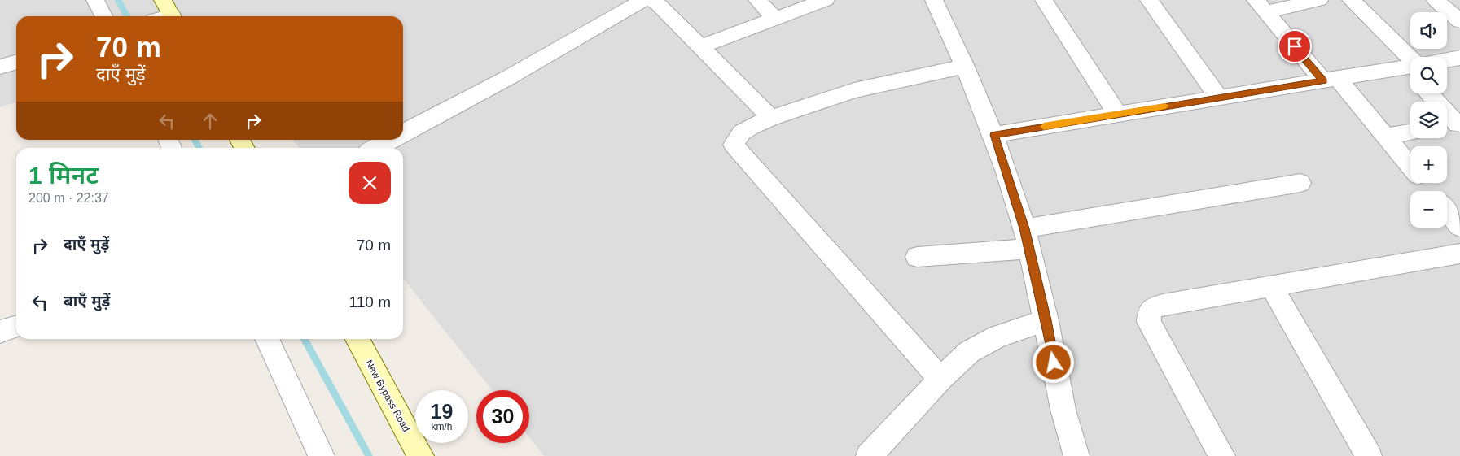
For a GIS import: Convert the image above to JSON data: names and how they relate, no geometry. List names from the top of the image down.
{
  "streets": {
    "main road": ["New Bypass Road"]
  },
  "page": {
    "map_buttons": ["+", "−"],
    "turn": ["70 m", "दाएँ मुड़ें"],
    "heading": ["1 मिनट", "200 m · 22:37"],
    "list": [
      {
        "name": "दाएँ मुड़ें",
        "value": "70 m"
      },
      {
        "name": "बाएँ मुड़ें",
        "value": "110 m"
      }
    ],
    "speed": "19 km/h",
    "limit": "30"
  }
}
